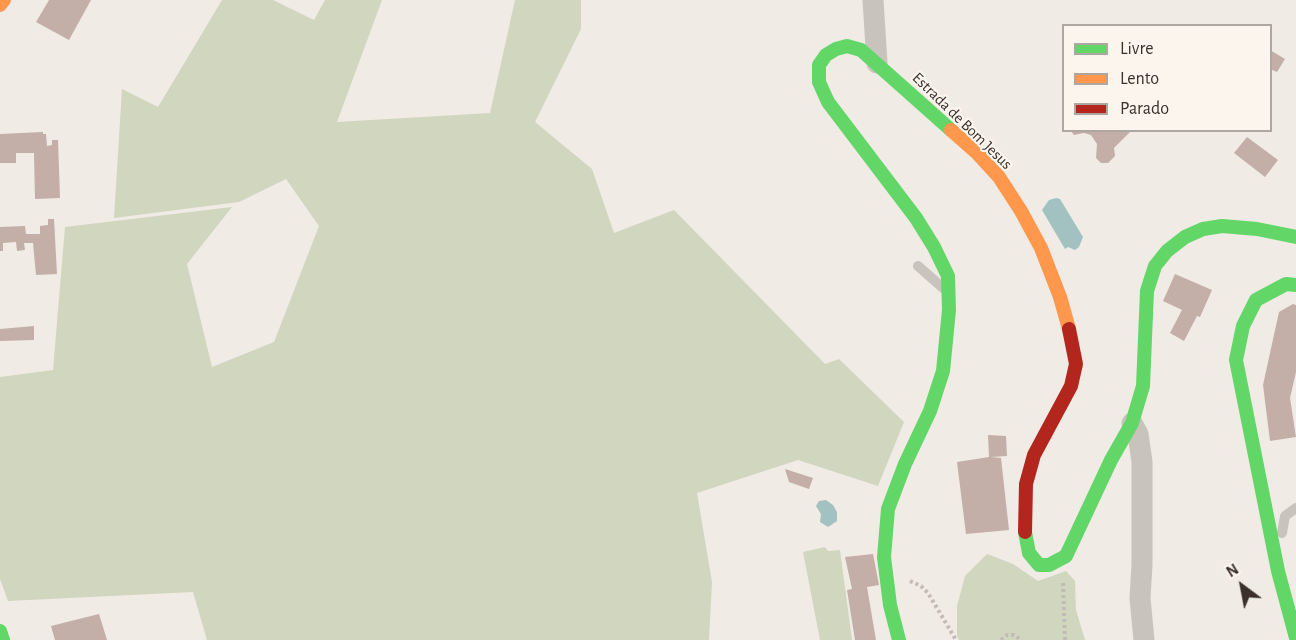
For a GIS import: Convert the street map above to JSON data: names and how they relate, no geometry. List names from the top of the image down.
{
  "streets": {
    "main road": ["Estrada de Bom Jesus"]
  },
  "legend": ["Livre", "Lento", "Parado"],
  "north": "top left"
}
